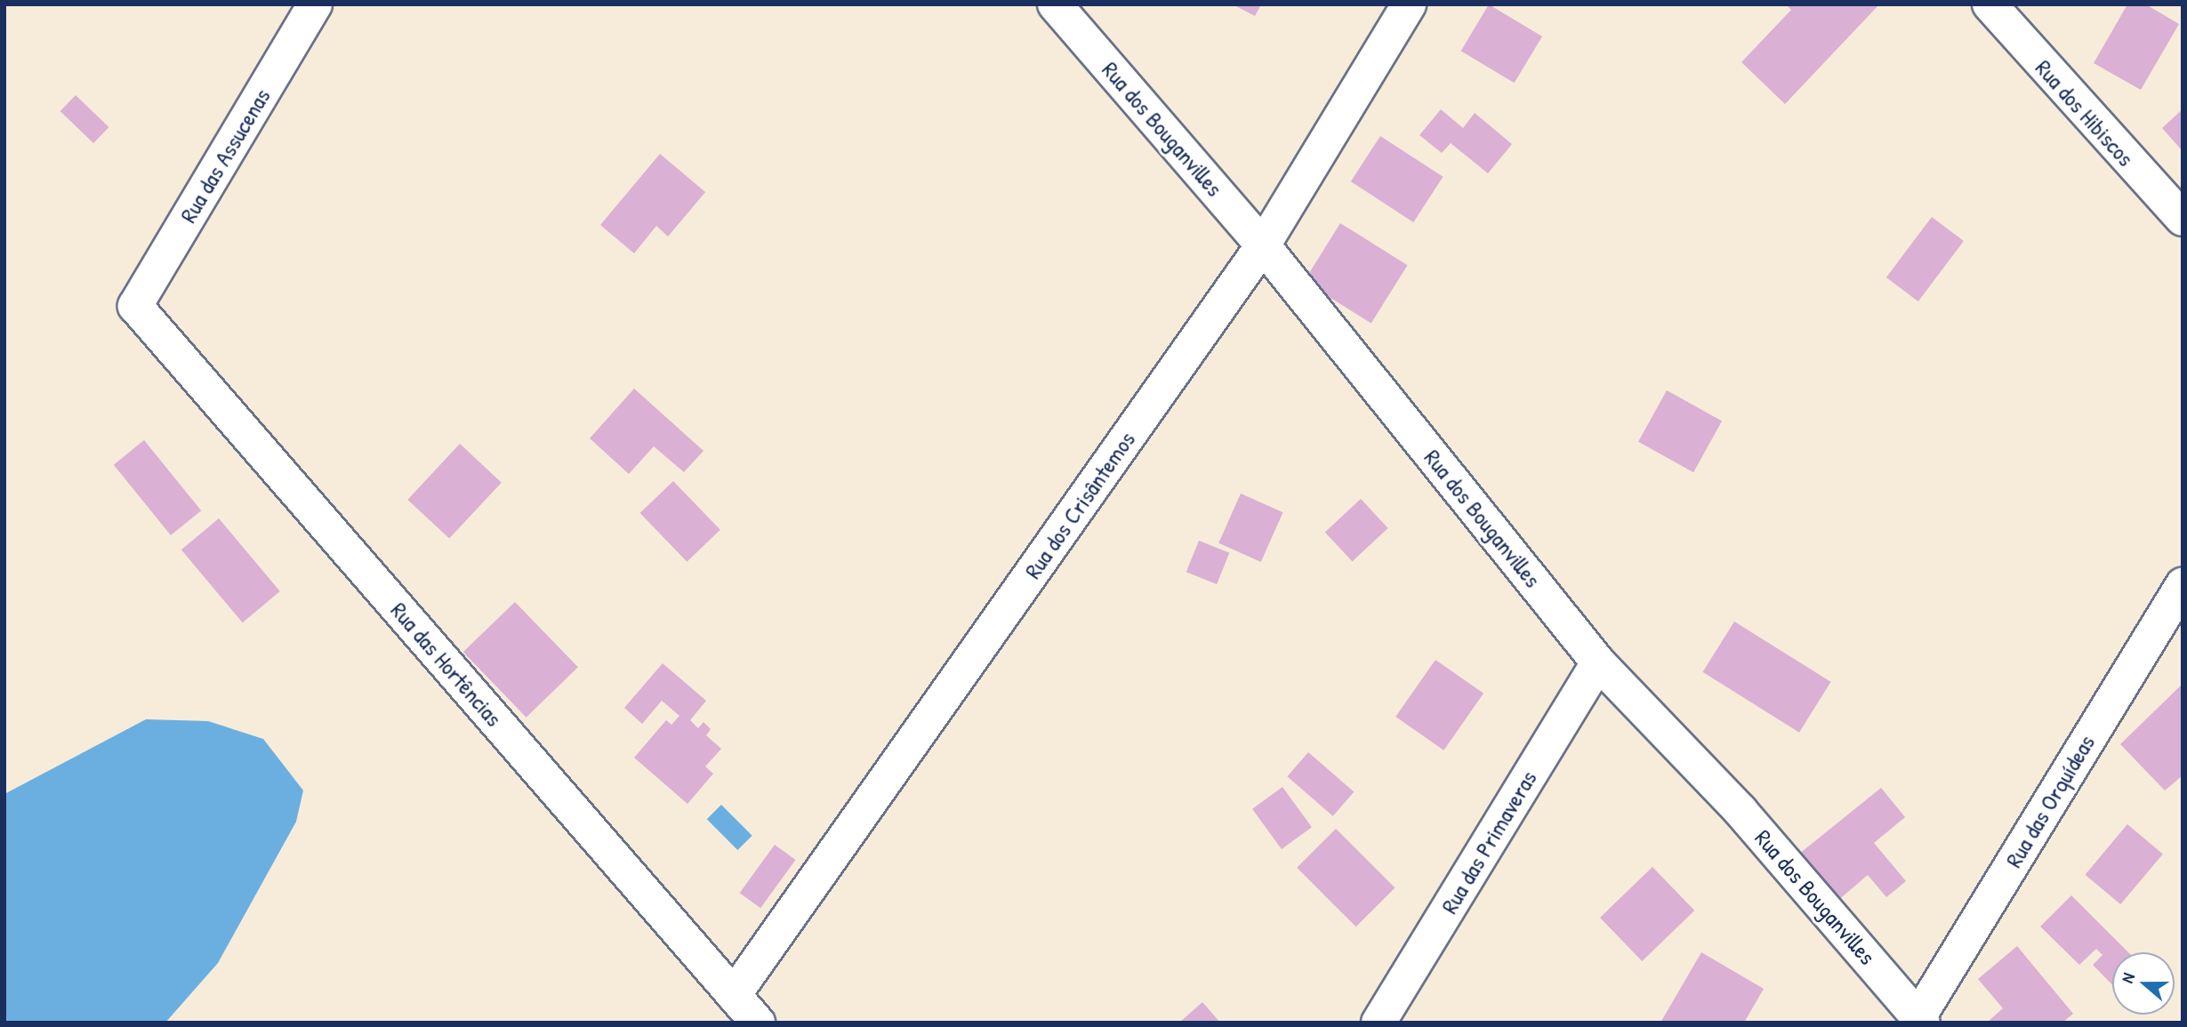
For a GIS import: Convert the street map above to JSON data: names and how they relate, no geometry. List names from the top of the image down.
{
  "streets": {
    "street": [
      "Rua dos Hibiscos",
      "Rua dos Bouganvilles",
      "Rua das Assucenas",
      "Rua dos Crisântemos",
      "Rua das Hortências",
      "Rua das Orquídeas",
      "Rua das Primaveras"
    ]
  },
  "crossings": [
    ["Rua dos Bouganvilles", "Rua dos Crisântemos"],
    ["Rua dos Bouganvilles", "Rua das Orquídeas"],
    ["Rua dos Bouganvilles", "Rua das Primaveras"],
    ["Rua das Assucenas", "Rua das Hortências"],
    ["Rua dos Crisântemos", "Rua das Hortências"]
  ],
  "north": "left"
}
